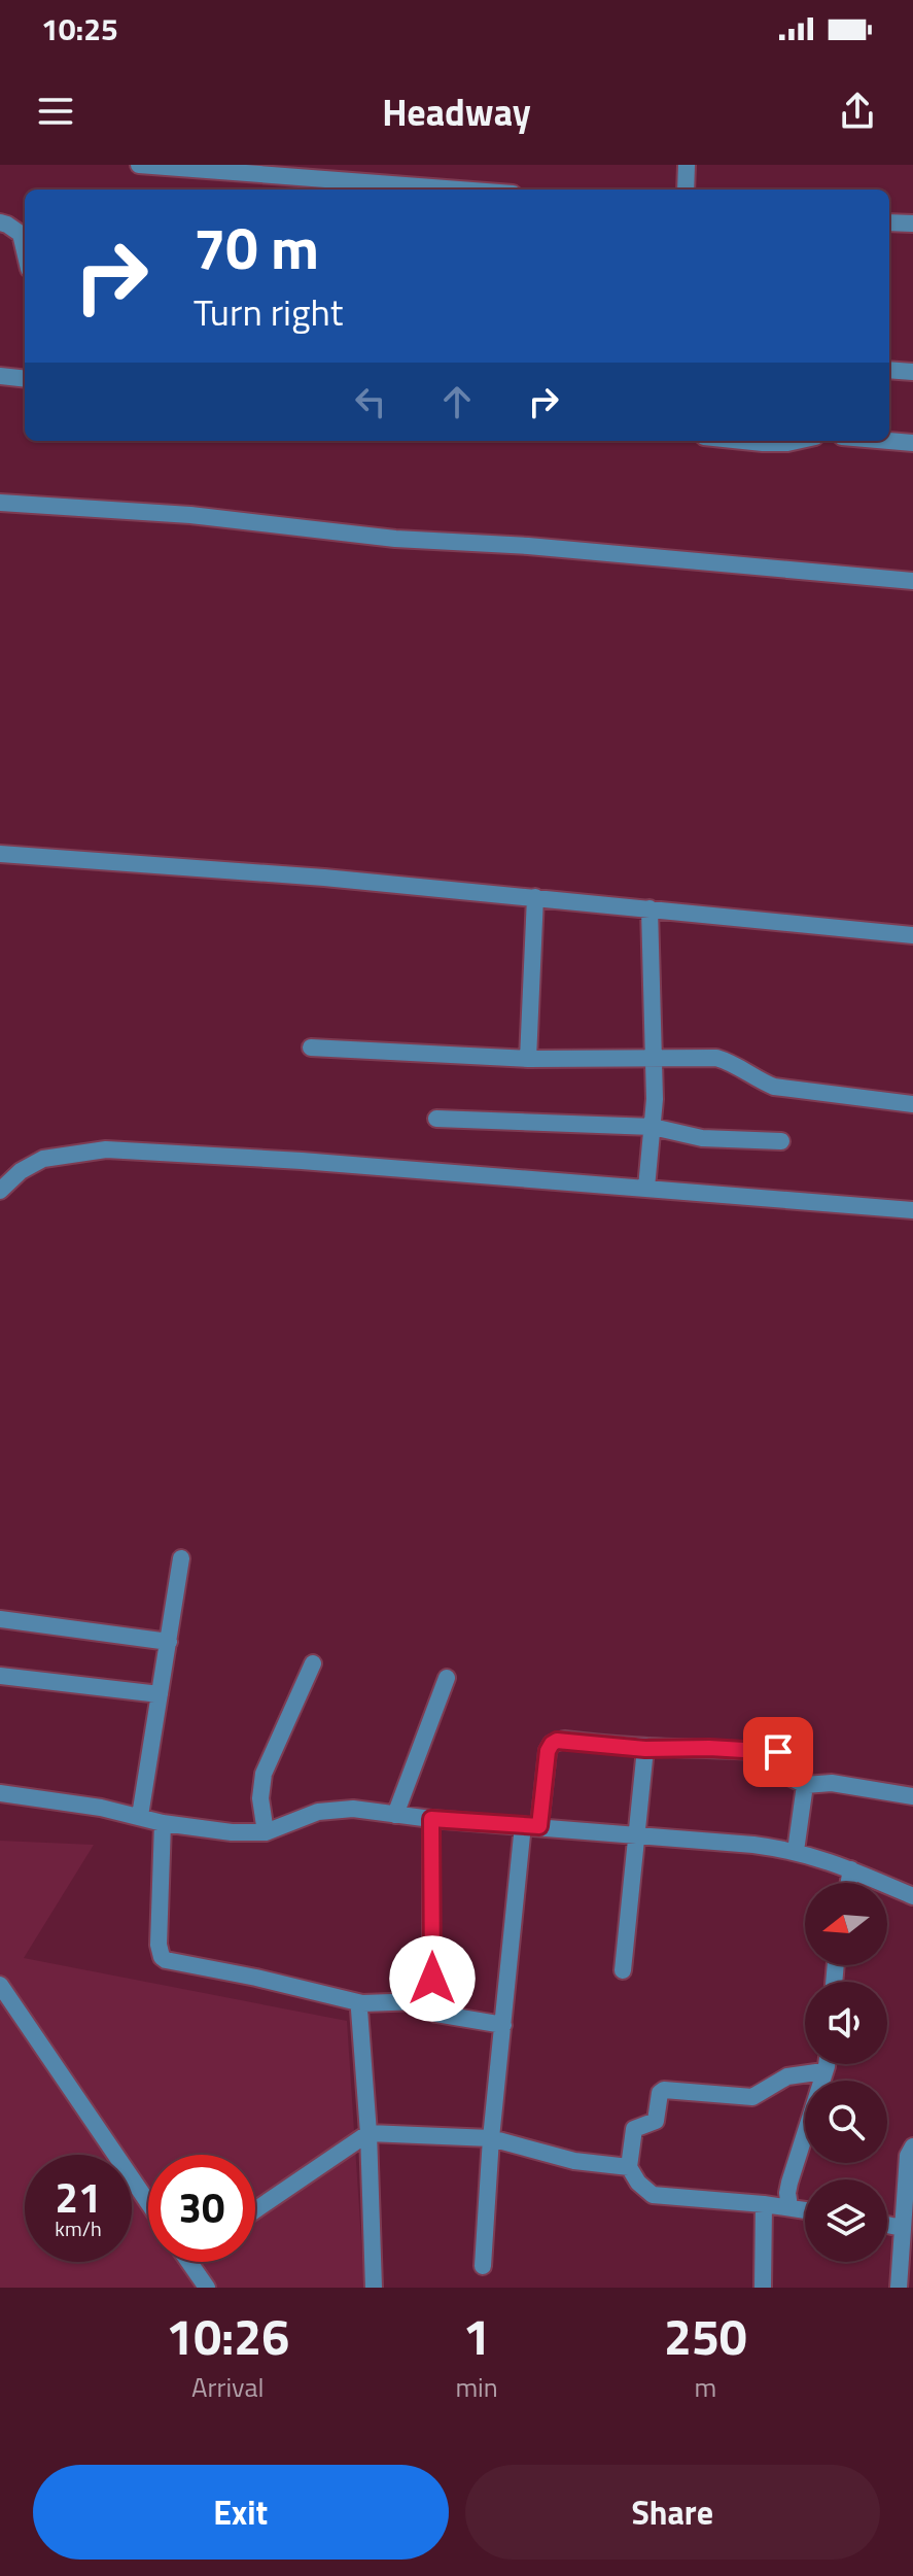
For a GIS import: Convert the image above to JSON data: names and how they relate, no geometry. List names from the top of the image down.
{
  "north": "left",
  "page": {
    "status": "10:25",
    "header": "Headway",
    "turn": ["70 m", "Turn right"],
    "speed": "21 km/h",
    "limit": "30",
    "eta": [
      "10:26",
      "Arrival",
      "1",
      "min",
      "250",
      "m"
    ],
    "buttons": ["Exit", "Share"]
  }
}
